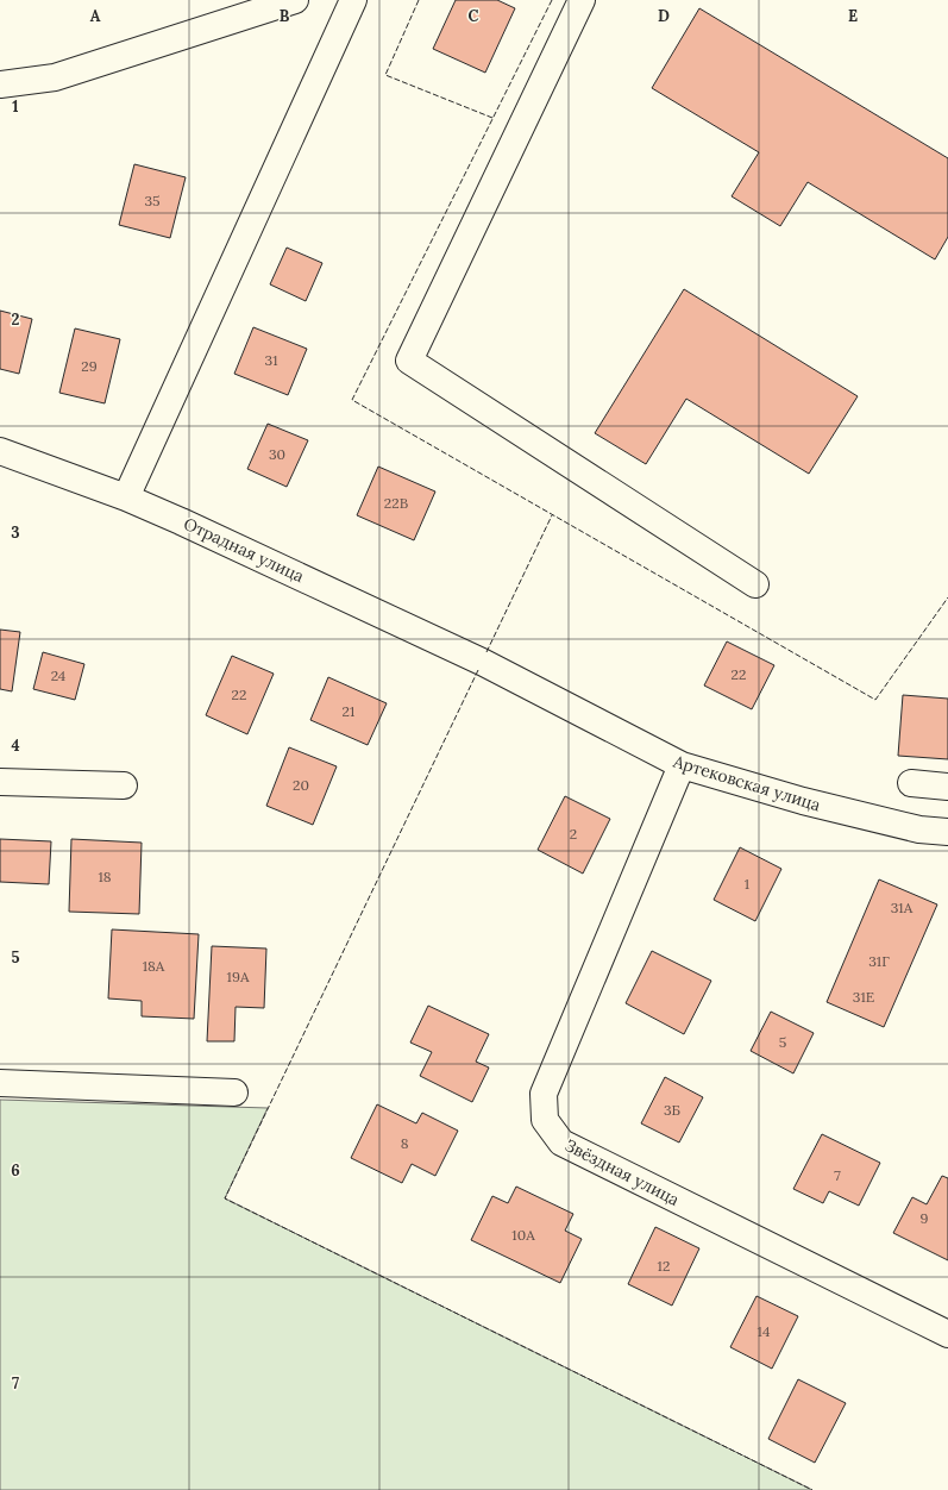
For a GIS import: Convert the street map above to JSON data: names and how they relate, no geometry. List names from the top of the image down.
{
  "streets": {
    "street": ["Отрадная улица", "Артековская улица", "Звёздная улица"]
  },
  "crossings": [
    ["Отрадная улица", "Артековская улица"],
    ["Артековская улица", "Звёздная улица"]
  ],
  "house_numbers": [
    "35",
    "31",
    "29",
    "30",
    "22В",
    "22",
    "24",
    "22",
    "21",
    "20",
    "2",
    "18",
    "1",
    "31А",
    "31Г",
    "18А",
    "19А",
    "31Е",
    "5",
    "3Б",
    "8",
    "7",
    "9",
    "10А",
    "12",
    "14"
  ],
  "grid": {
    "columns": [
      "A",
      "B",
      "C",
      "D",
      "E"
    ],
    "rows": [
      "1",
      "2",
      "3",
      "4",
      "5",
      "6",
      "7"
    ]
  }
}
